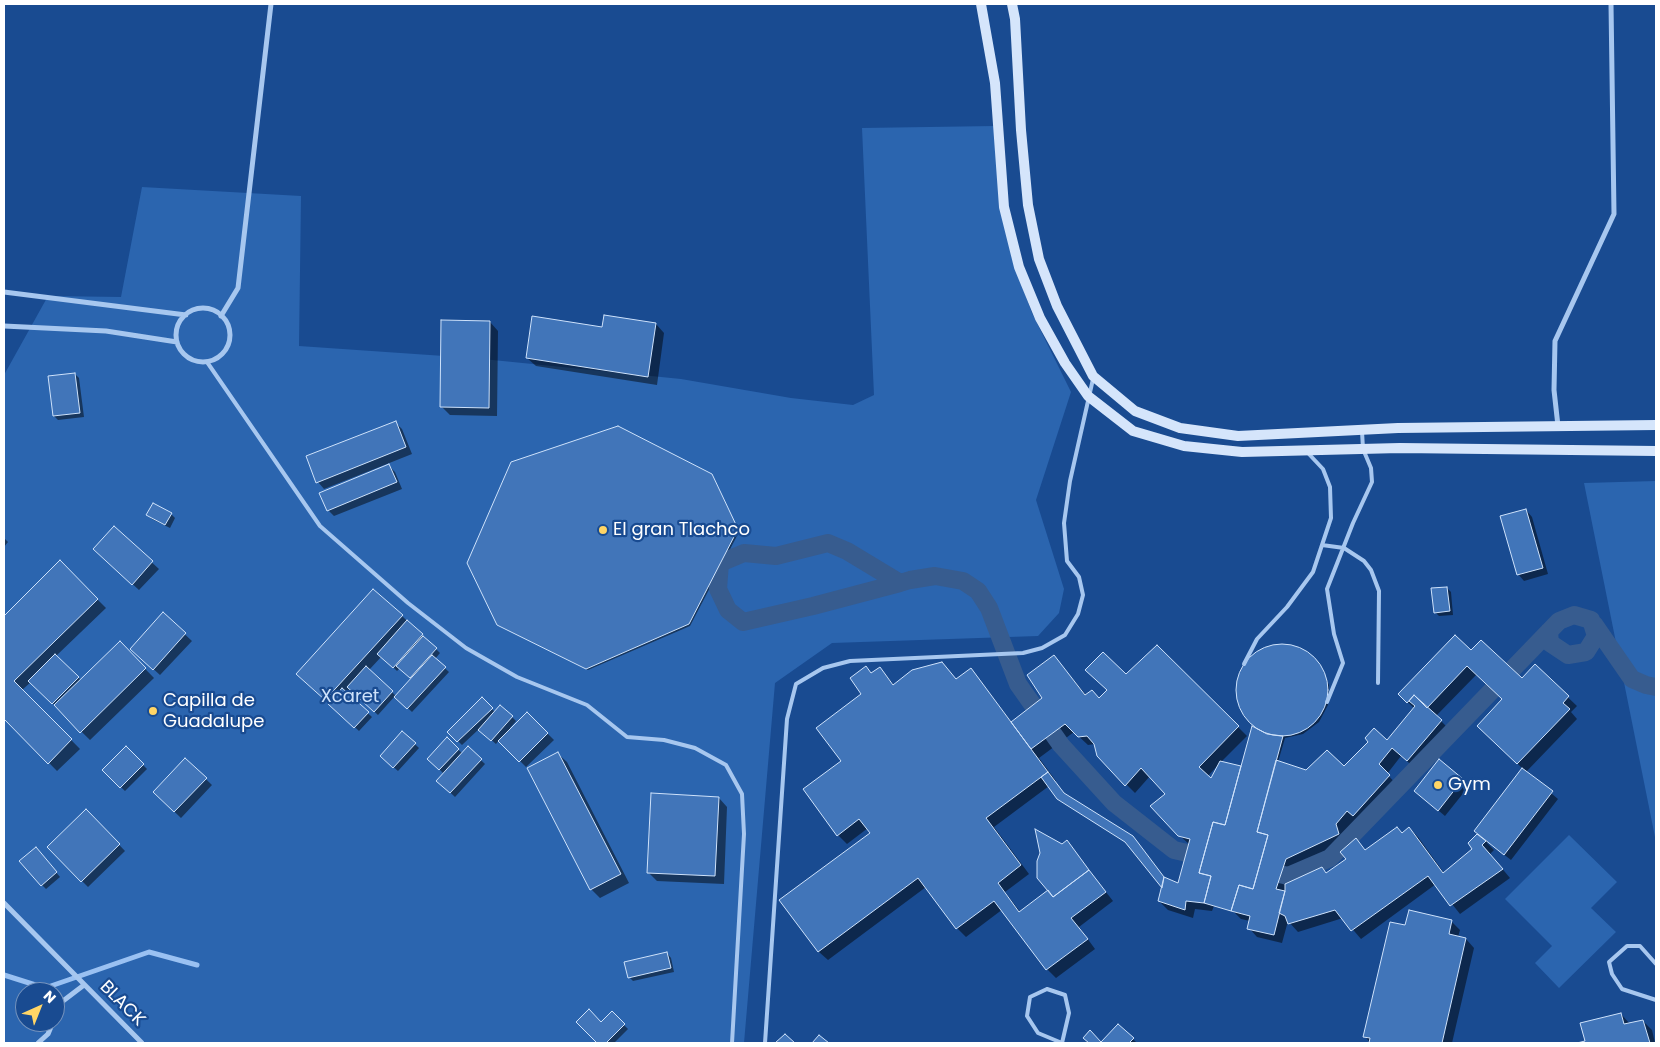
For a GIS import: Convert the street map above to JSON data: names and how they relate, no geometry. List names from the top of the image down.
{
  "streets": {
    "street": ["BLACK"]
  },
  "parks": ["Xcaret"],
  "places": ["El gran Tlachco", "Capilla de Guadalupe", "Gym"],
  "north": "top right"
}
